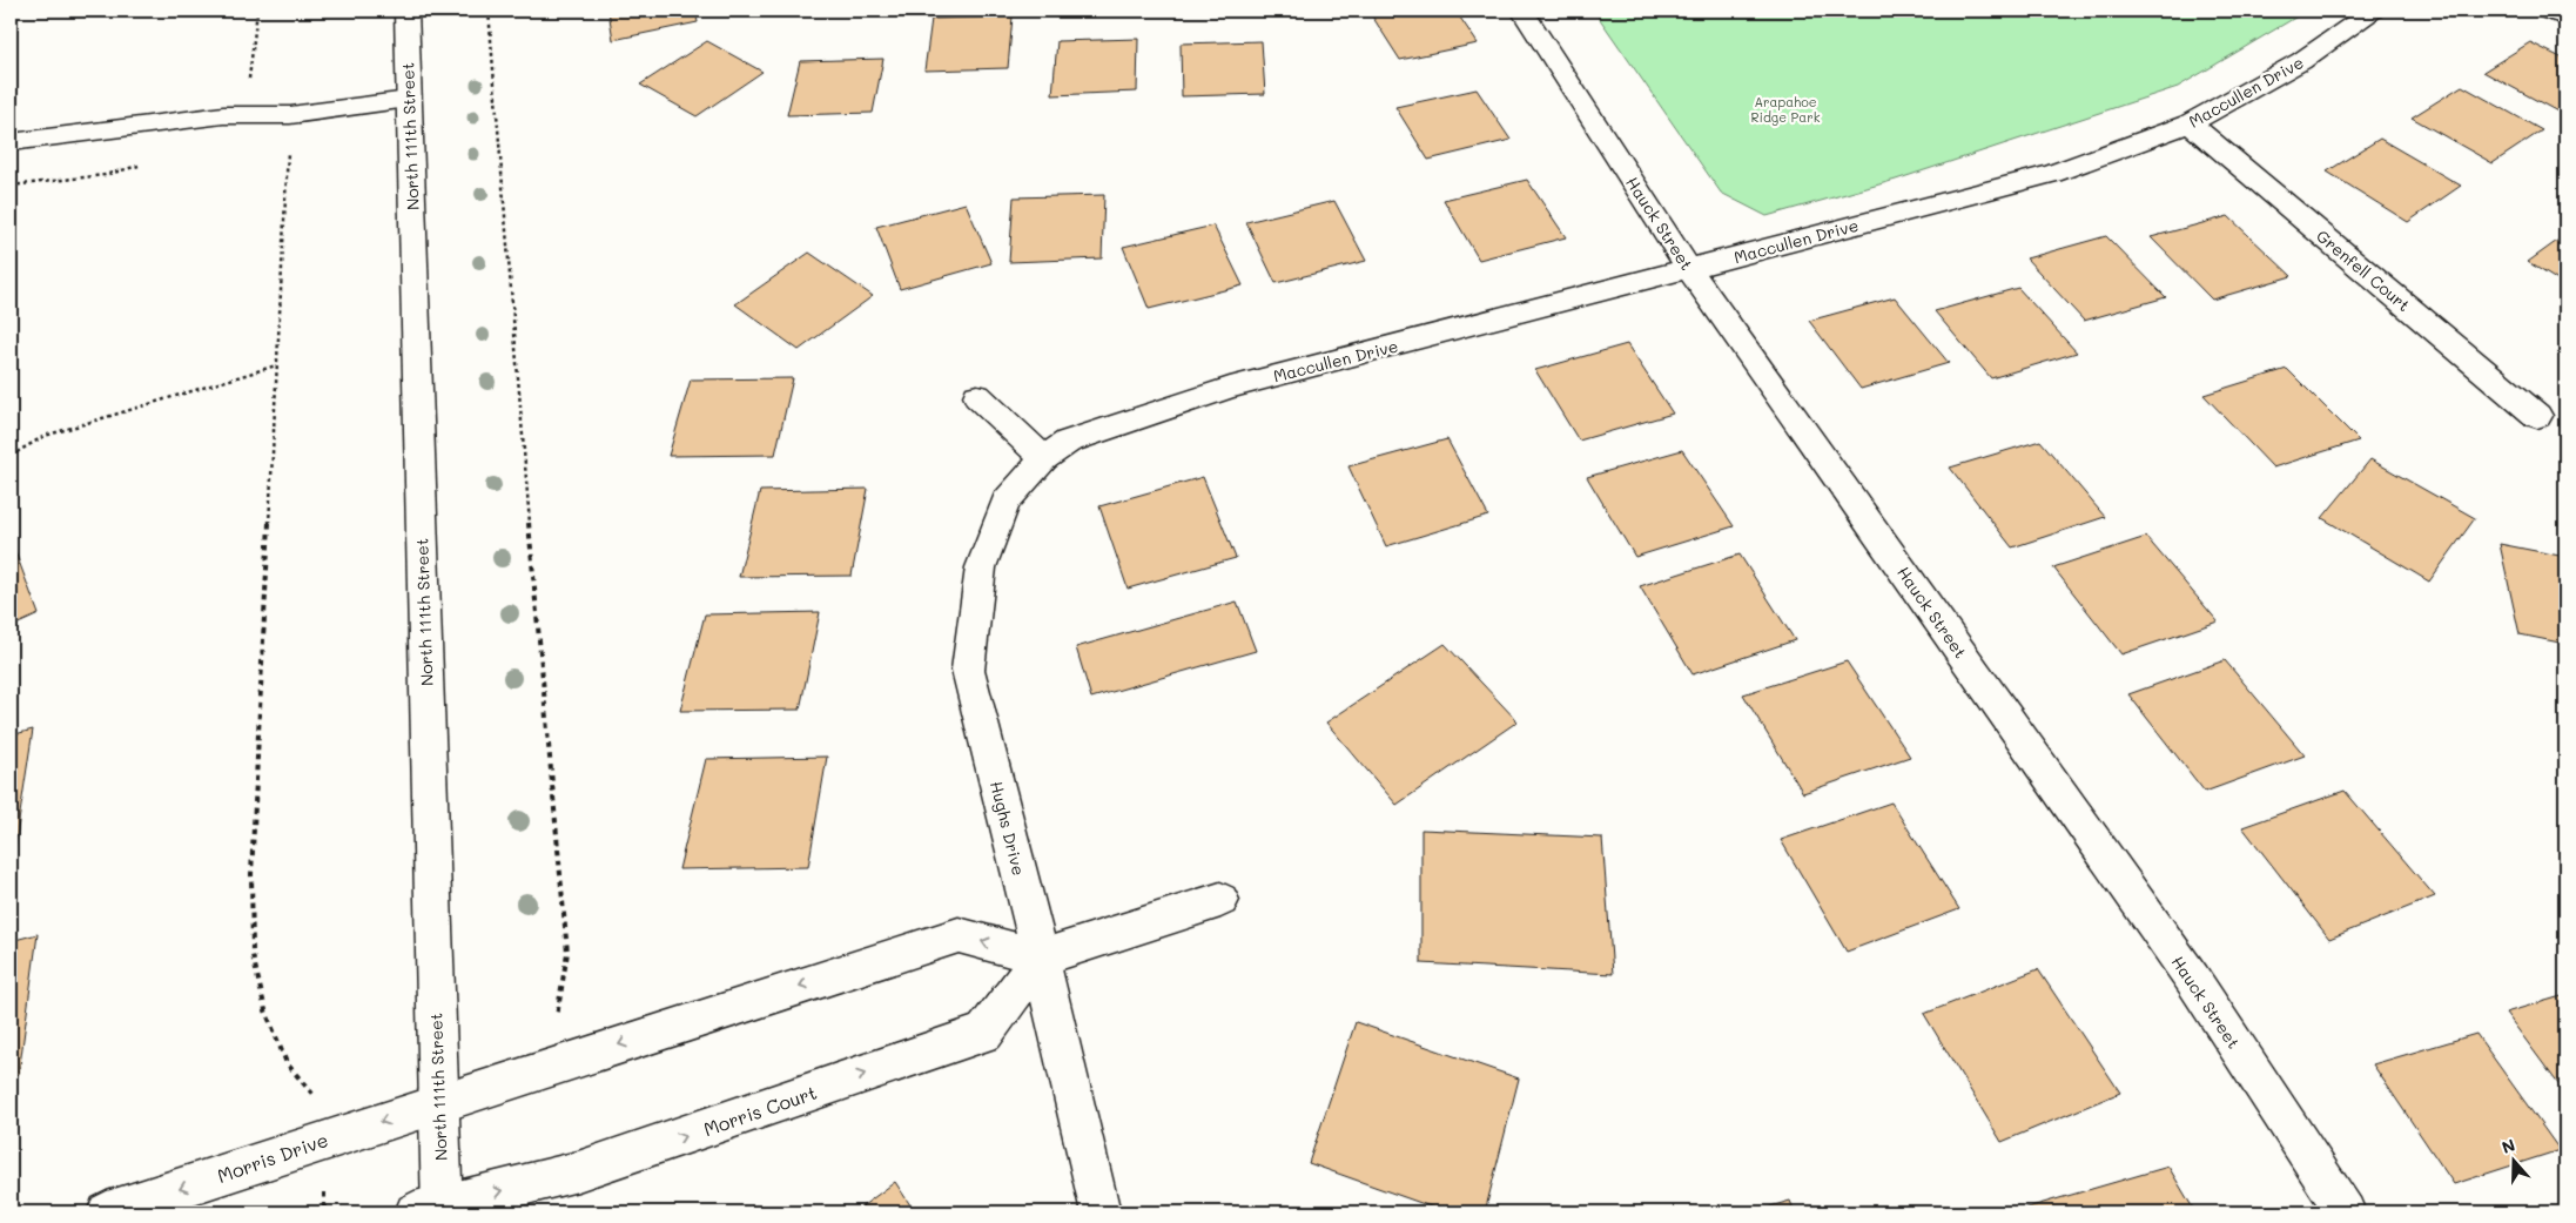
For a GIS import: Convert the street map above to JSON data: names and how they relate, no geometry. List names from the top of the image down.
{
  "streets": {
    "street": [
      "Maccullen Drive",
      "North 111th Street",
      "Hauck Street",
      "Grenfell Court",
      "Hughs Drive",
      "Morris Court",
      "Morris Drive"
    ]
  },
  "crossings": [
    ["Maccullen Drive", "Hauck Street"],
    ["Maccullen Drive", "Grenfell Court"],
    ["Maccullen Drive", "Hughs Drive"],
    ["North 111th Street", "Morris Court"],
    ["North 111th Street", "Morris Drive"],
    ["Hughs Drive", "Morris Court"]
  ],
  "one_way": ["Morris Drive"],
  "parks": ["Arapahoe Ridge Park"],
  "north": "top"
}
